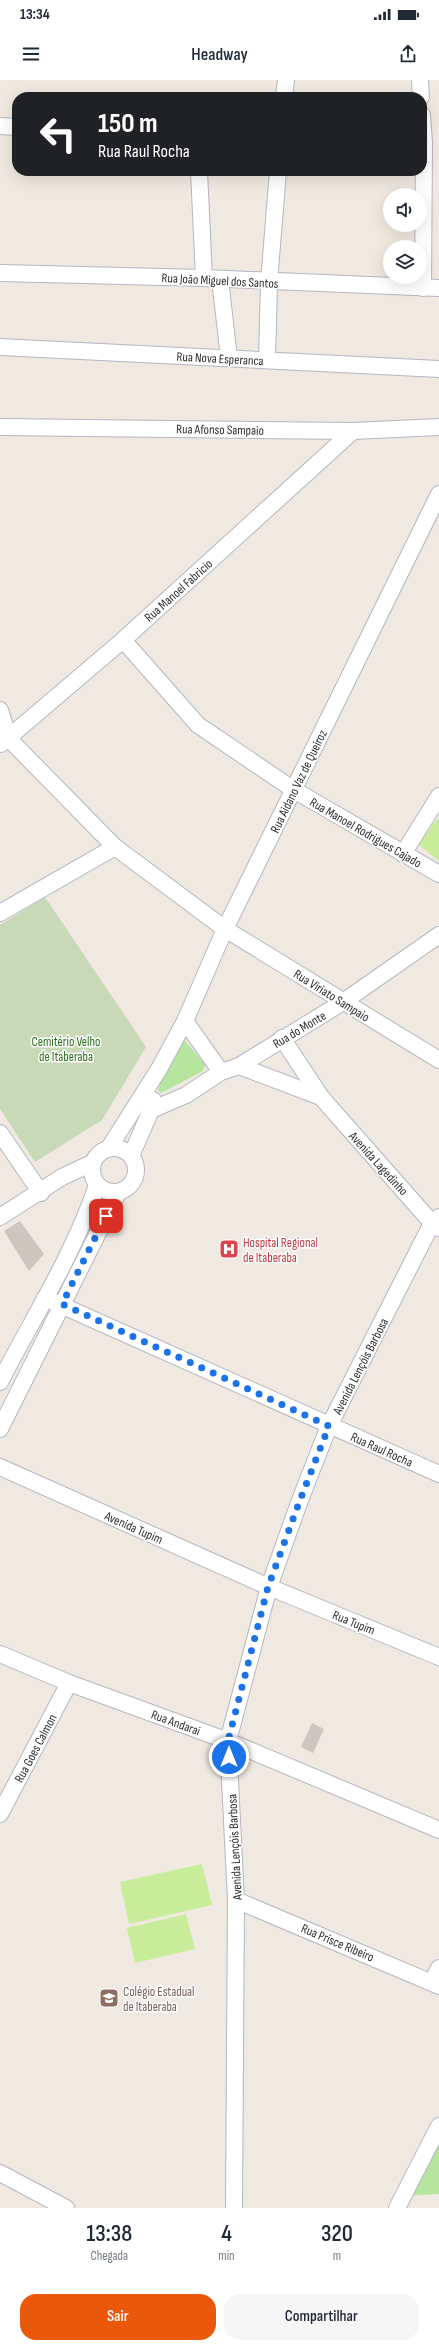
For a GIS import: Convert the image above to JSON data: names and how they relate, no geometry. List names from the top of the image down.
{
  "streets": {
    "street": [
      "Rua João Miguel dos Santos",
      "Rua Nova Esperanca",
      "Rua Afonso Sampaio",
      "Rua Manoel Fabricio",
      "Rua Aidano Vaz de Queiroz",
      "Rua Manoel Rodrigues Cajado",
      "Rua Viriato Sampaio",
      "Rua do Monte",
      "Avenida Lagedinho",
      "Avenida Lençóis Barbosa",
      "Rua Raul Rocha",
      "Avenida Tupim",
      "Rua Tupim",
      "Rua Andarai",
      "Rua Goes Calmon",
      "Rua Prisce Ribeiro"
    ]
  },
  "crossings": [
    ["Rua Afonso Sampaio", "Rua Manoel Fabricio"],
    ["Rua Manoel Fabricio", "Rua Manoel Rodrigues Cajado"],
    ["Rua Manoel Fabricio", "Rua Viriato Sampaio"],
    ["Rua Aidano Vaz de Queiroz", "Rua Manoel Rodrigues Cajado"],
    ["Rua Aidano Vaz de Queiroz", "Rua Viriato Sampaio"],
    ["Rua Aidano Vaz de Queiroz", "Rua do Monte"],
    ["Rua Viriato Sampaio", "Rua do Monte"],
    ["Rua do Monte", "Avenida Lagedinho"],
    ["Avenida Lagedinho", "Avenida Lençóis Barbosa"],
    ["Avenida Lençóis Barbosa", "Rua Raul Rocha"],
    ["Avenida Lençóis Barbosa", "Avenida Tupim"],
    ["Avenida Lençóis Barbosa", "Rua Tupim"],
    ["Avenida Lençóis Barbosa", "Rua Andarai"],
    ["Avenida Lençóis Barbosa", "Rua Prisce Ribeiro"],
    ["Avenida Tupim", "Rua Tupim"],
    ["Rua Andarai", "Rua Goes Calmon"]
  ],
  "parks": ["Cemitério Velho de Itaberaba"],
  "places": {
    "hospital": ["Hospital Regional de Itaberaba"],
    "school or university": ["Colégio Estadual de Itaberaba"]
  },
  "page": {
    "status": "13:34",
    "header": "Headway",
    "turn": ["150 m", "Rua Raul Rocha"],
    "eta": [
      "13:38",
      "Chegada",
      "4",
      "min",
      "320",
      "m"
    ],
    "buttons": ["Sair", "Compartilhar"]
  }
}
